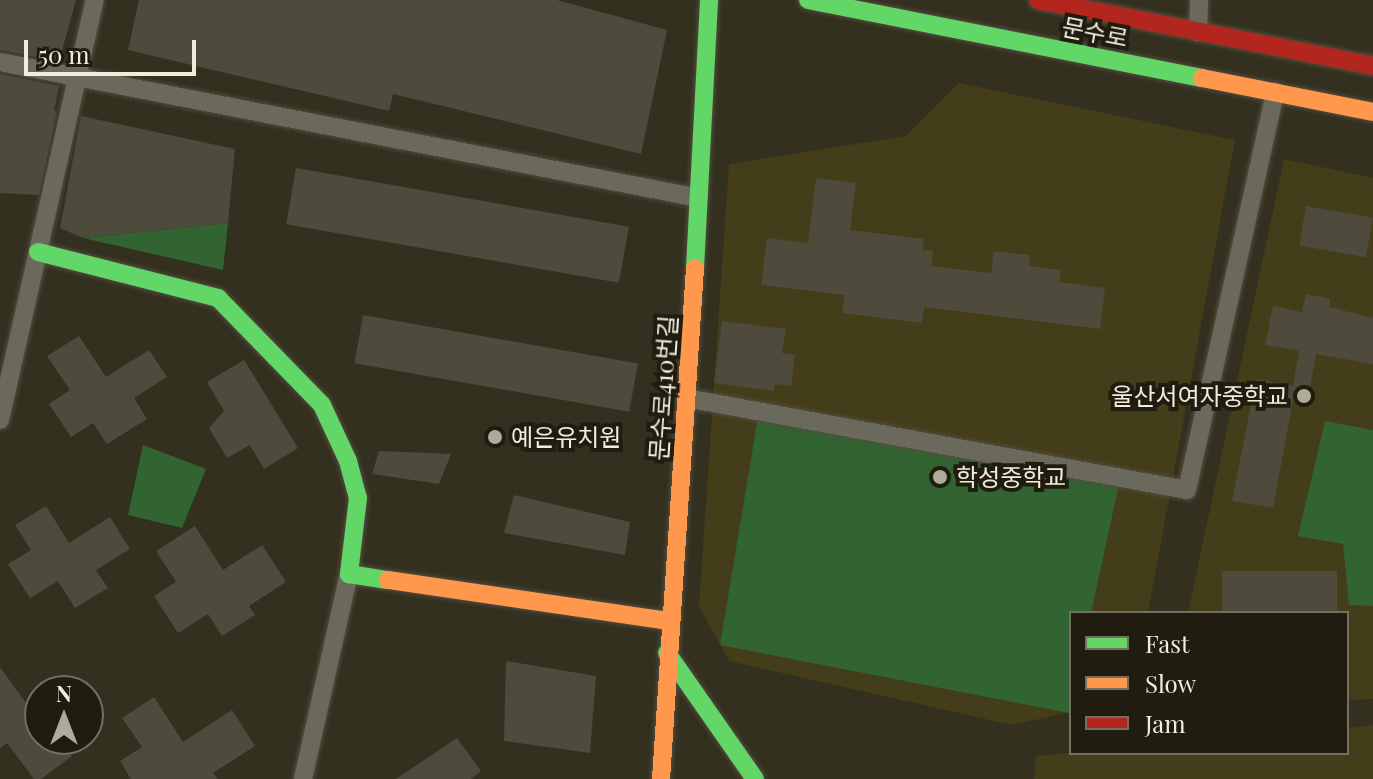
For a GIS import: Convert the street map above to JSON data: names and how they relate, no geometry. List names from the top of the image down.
{
  "streets": {
    "street": ["문수로", "문수로410번길"]
  },
  "places": ["울산서여자중학교", "예은유치원", "학성중학교"],
  "legend": ["Fast", "Slow", "Jam"],
  "scale_bar": "50 m",
  "north": "top"
}
